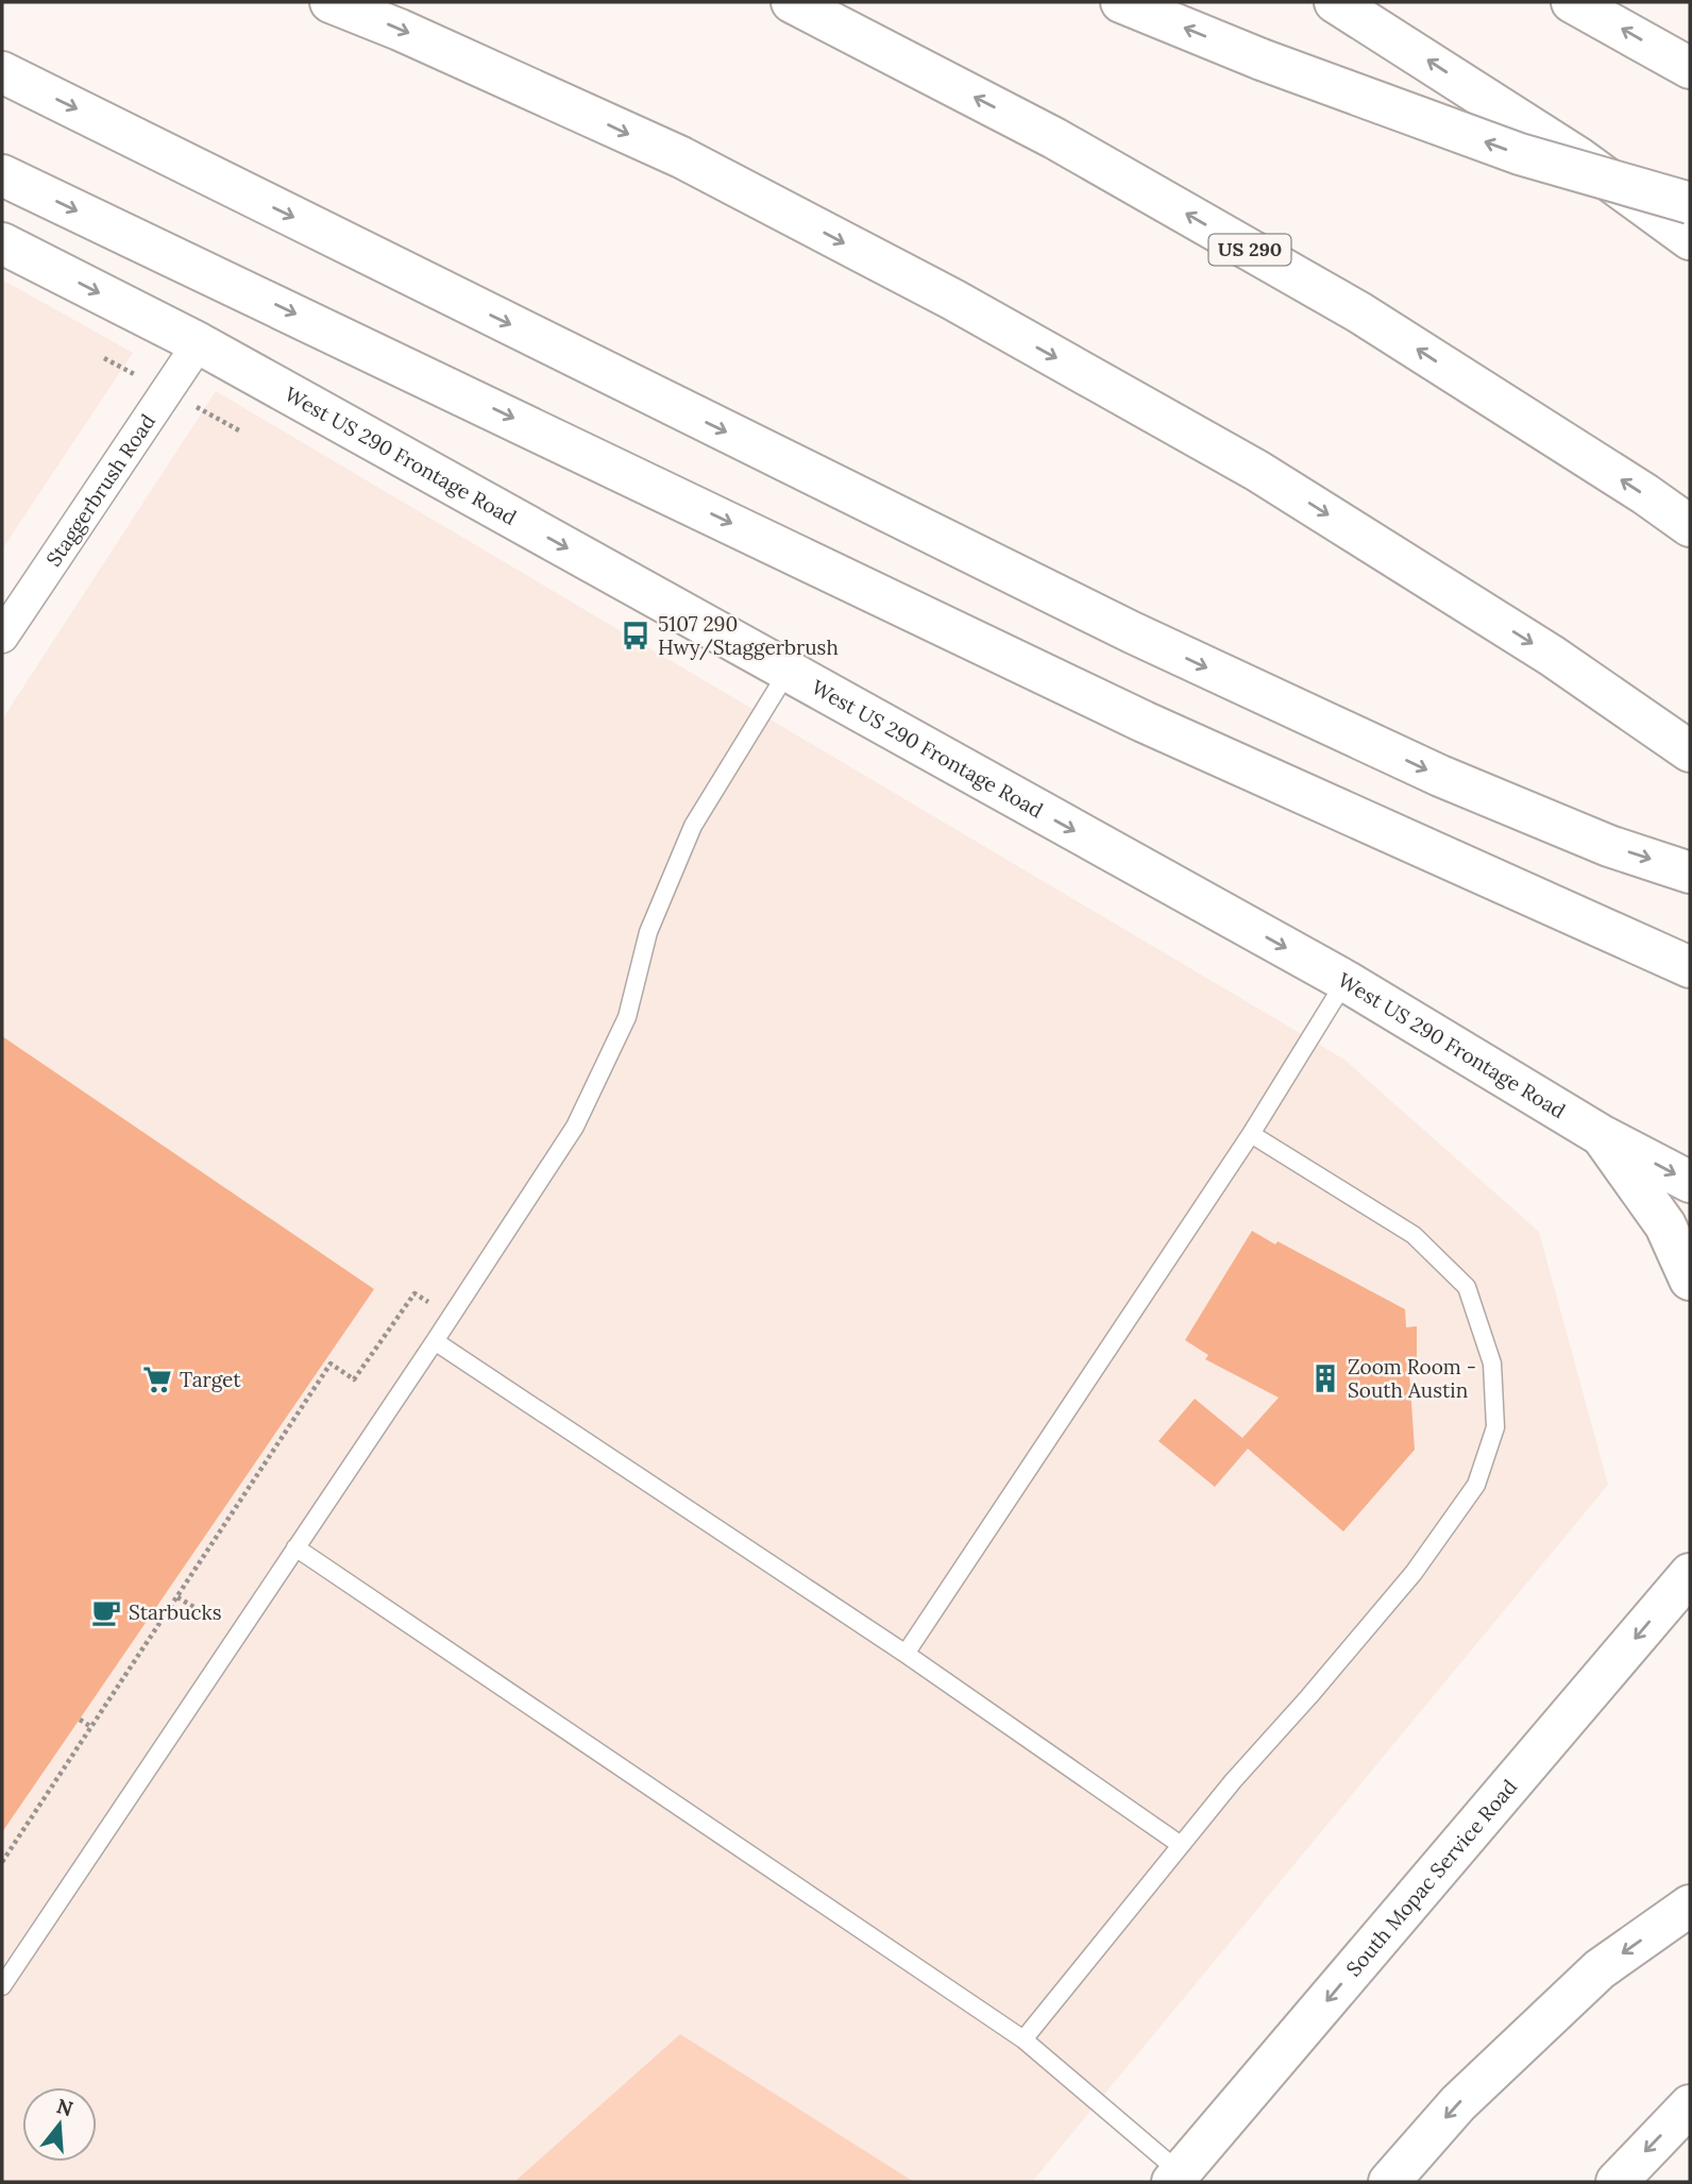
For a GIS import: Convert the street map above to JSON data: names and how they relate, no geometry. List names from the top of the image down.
{
  "streets": {
    "main road": ["US 290", "West US 290 Frontage Road", "South Mopac Service Road"],
    "street": ["Staggerbrush Road"]
  },
  "crossings": [
    ["West US 290 Frontage Road", "Staggerbrush Road"]
  ],
  "places": {
    "bus stop": ["5107 290 Hwy/Staggerbrush"],
    "building": ["Zoom Room - South Austin"],
    "supermarket": ["Target"],
    "cafe": ["Starbucks"]
  },
  "north": "top"
}
